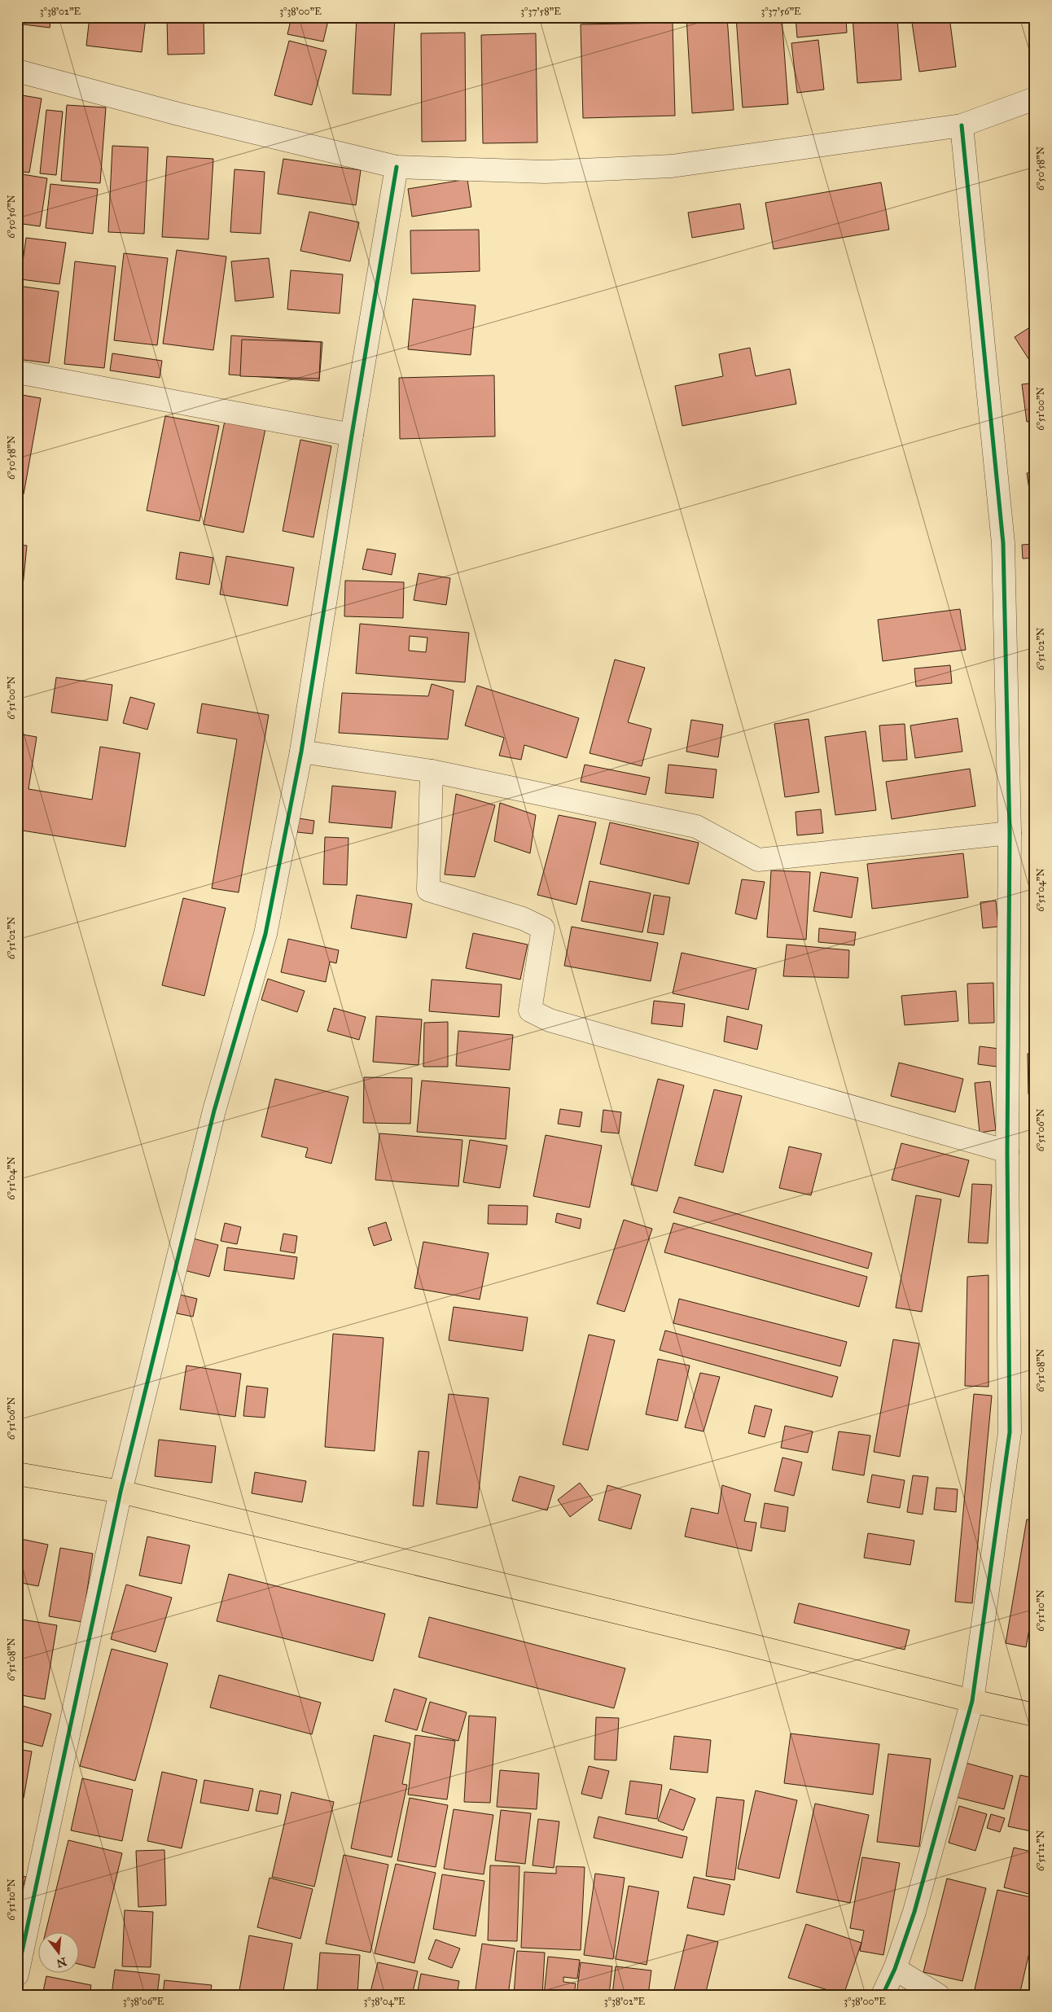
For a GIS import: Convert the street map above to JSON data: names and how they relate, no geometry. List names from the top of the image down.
{
  "north": "bottom",
  "coordinates": [
    "3°38'02\"E",
    "3°38'00\"E",
    "3°37'58\"E",
    "3°37'56\"E",
    "6°50'58\"N",
    "6°50'56\"N",
    "6°51'00\"N",
    "6°51'02\"N",
    "6°51'04\"N",
    "6°51'06\"N",
    "6°51'08\"N",
    "6°51'10\"N",
    "6°51'12\"N",
    "3°38'06\"E",
    "3°38'04\"E"
  ]
}
